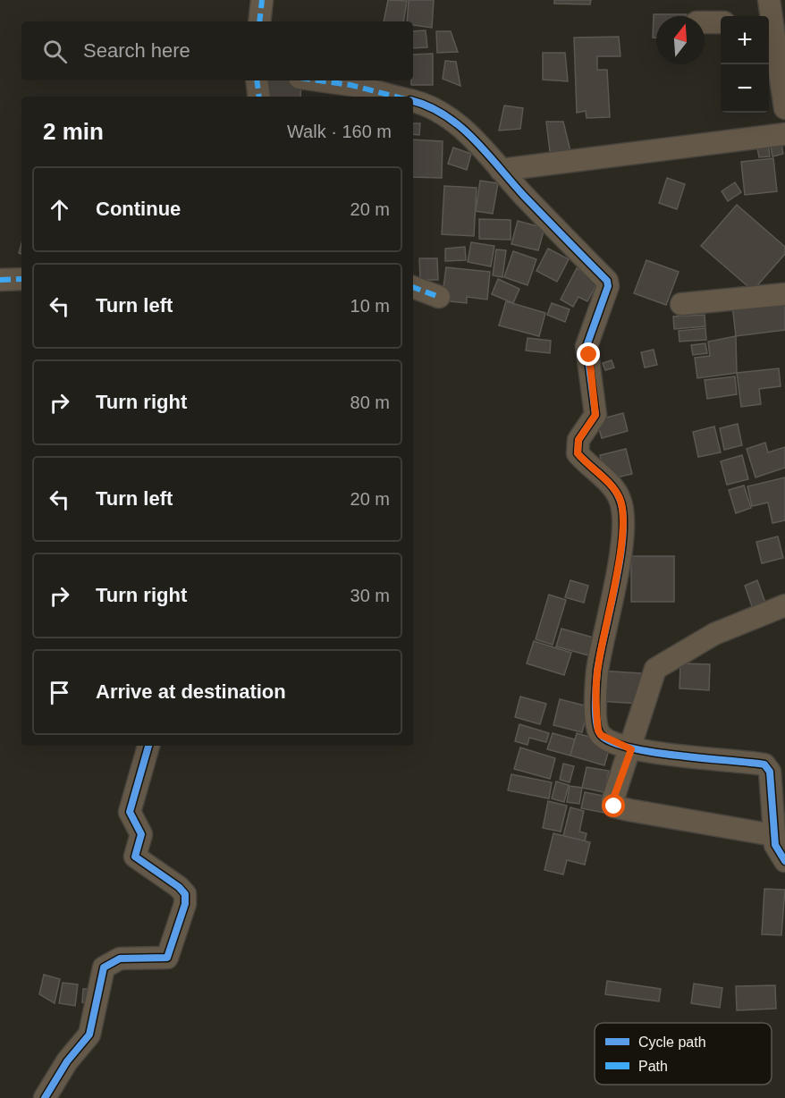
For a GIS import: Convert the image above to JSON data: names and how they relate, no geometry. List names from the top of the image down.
{
  "legend": ["Cycle path", "Path"],
  "north": "top",
  "page": {
    "map_buttons": ["+", "−"],
    "search": "Search here",
    "heading": ["2 min", "Walk · 160 m"],
    "list": [
      ["Continue", "20 m"],
      ["Turn left", "10 m"],
      ["Turn right", "80 m"],
      ["Turn left", "20 m"],
      ["Turn right", "30 m"],
      "Arrive at destination"
    ]
  }
}
